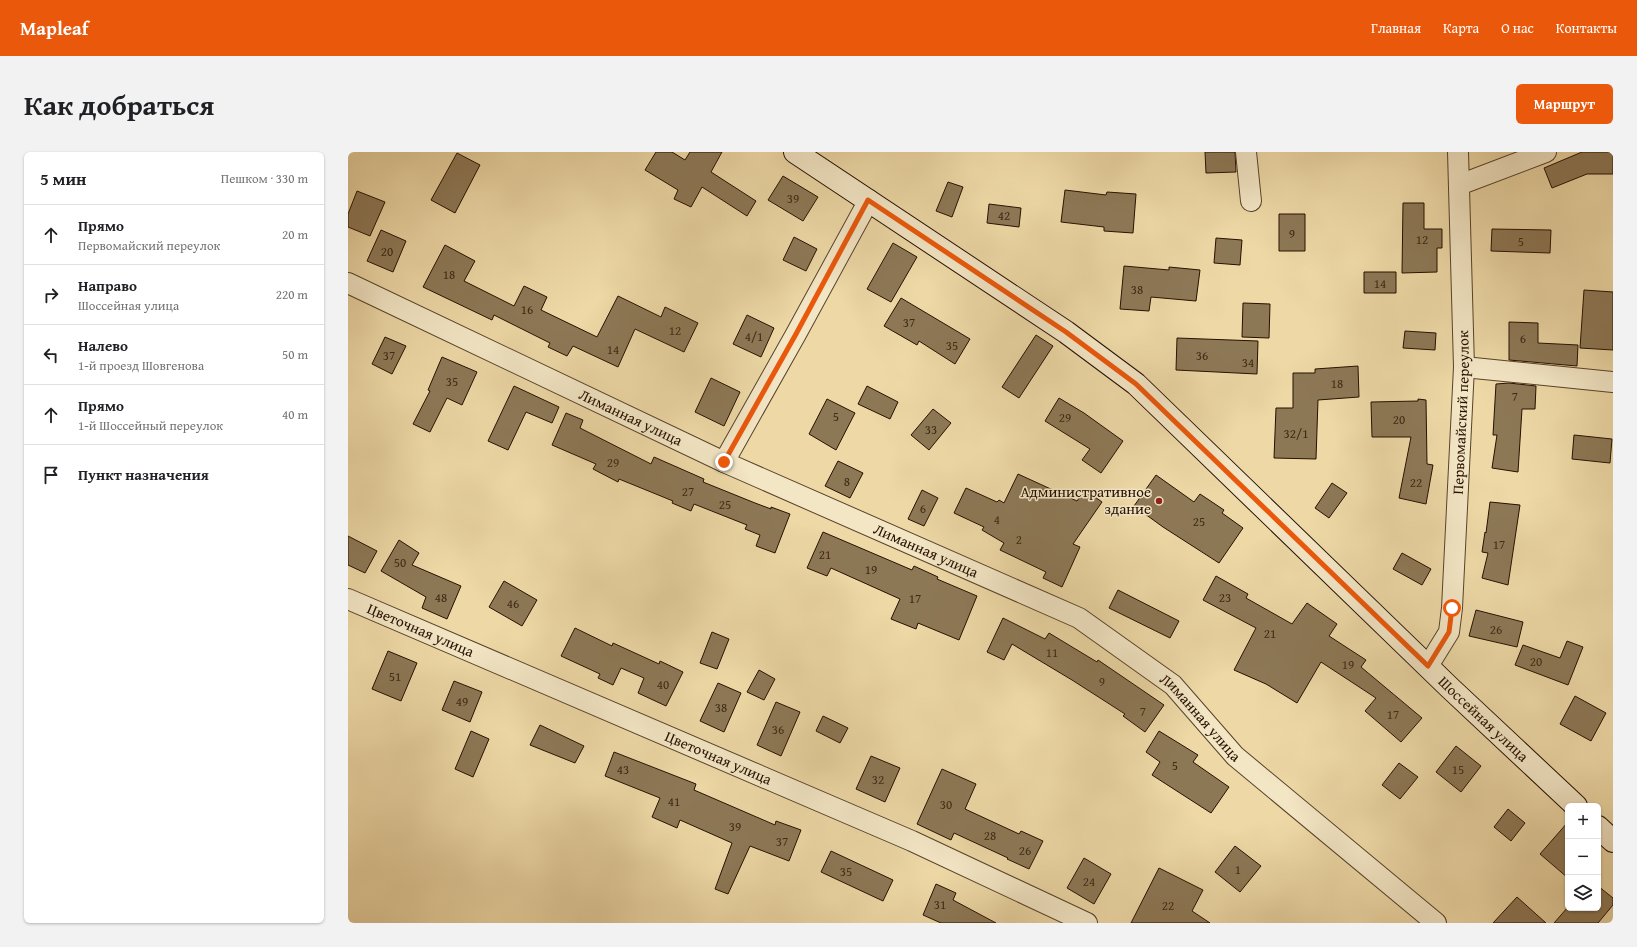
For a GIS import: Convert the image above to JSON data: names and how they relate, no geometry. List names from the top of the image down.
{
  "streets": {
    "main road": ["Шоссейная улица"],
    "street": ["Первомайский переулок", "Лиманная улица", "Цветочная улица"]
  },
  "crossings": [
    ["Первомайский переулок", "Шоссейная улица"]
  ],
  "places": ["Административное здание"],
  "house_numbers": [
    "39",
    "42",
    "9",
    "12",
    "5",
    "20",
    "18",
    "14",
    "38",
    "16",
    "37",
    "12",
    "4/1",
    "6",
    "35",
    "14",
    "37",
    "36",
    "34",
    "35",
    "18",
    "7",
    "5",
    "29",
    "20",
    "33",
    "32/1",
    "29",
    "8",
    "22",
    "27",
    "25",
    "6",
    "4",
    "25",
    "2",
    "17",
    "21",
    "50",
    "19",
    "48",
    "23",
    "17",
    "46",
    "26",
    "21",
    "11",
    "20",
    "19",
    "51",
    "9",
    "40",
    "49",
    "38",
    "7",
    "17",
    "36",
    "5",
    "43",
    "15",
    "32",
    "41",
    "30",
    "39",
    "28",
    "37",
    "26",
    "1",
    "35",
    "24",
    "31",
    "22"
  ],
  "page": {
    "header": "Mapleaf",
    "nav": [
      "Главная",
      "Карта",
      "О нас",
      "Контакты"
    ],
    "title": "Как добраться",
    "buttons": "Маршрут",
    "heading": ["5 мин", "Пешком · 330 m"],
    "list": [
      ["Прямо", "Первомайский переулок", "20 m"],
      ["Направо", "Шоссейная улица", "220 m"],
      ["Налево", "1-й проезд Шовгенова", "50 m"],
      ["Прямо", "1-й Шоссейный переулок", "40 m"],
      "Пункт назначения"
    ],
    "map_buttons": ["+", "−"]
  }
}
